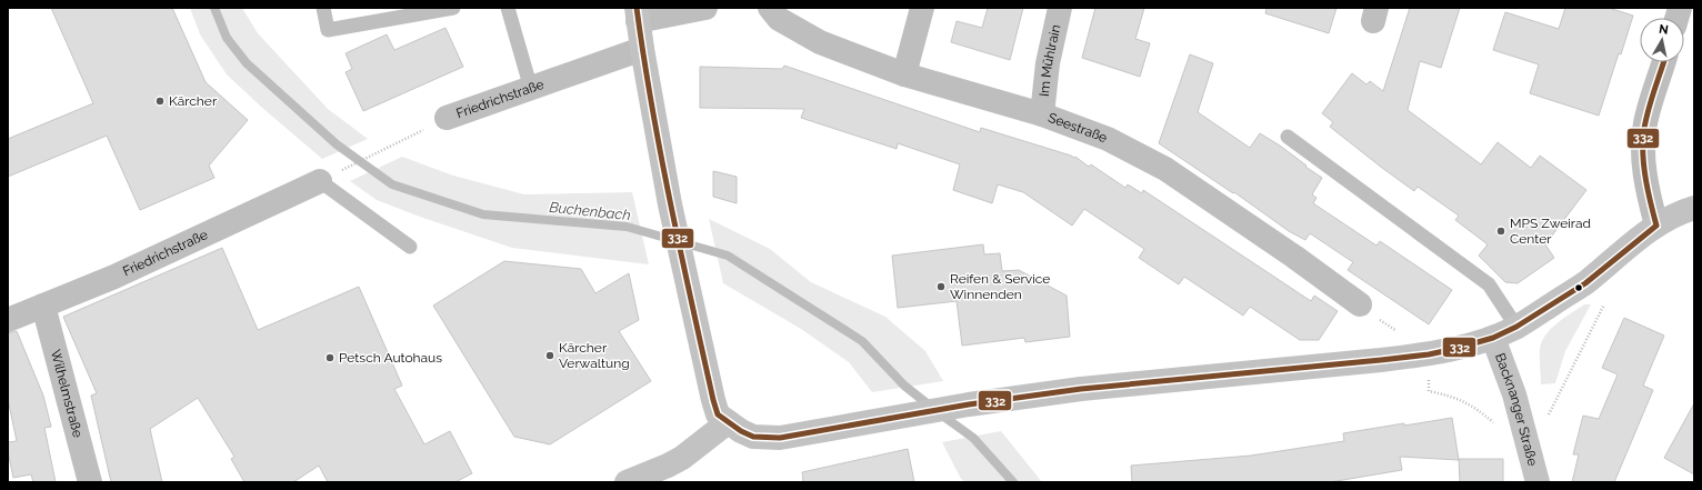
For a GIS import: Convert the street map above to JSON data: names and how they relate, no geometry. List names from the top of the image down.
{
  "streets": {
    "street": [
      "Im Mühlrain",
      "Friedrichstraße",
      "Seestraße",
      "Wilhelmstraße",
      "Backnanger Straße"
    ]
  },
  "crossings": [
    ["Im Mühlrain", "Seestraße"],
    ["Friedrichstraße", "Wilhelmstraße"]
  ],
  "water": ["Buchenbach"],
  "places": [
    "Kärcher",
    "MPS Zweirad Center",
    "Reifen & Service Winnenden",
    "Kärcher Verwaltung",
    "Petsch Autohaus"
  ],
  "lines": ["transit line 332"],
  "north": "top"
}
